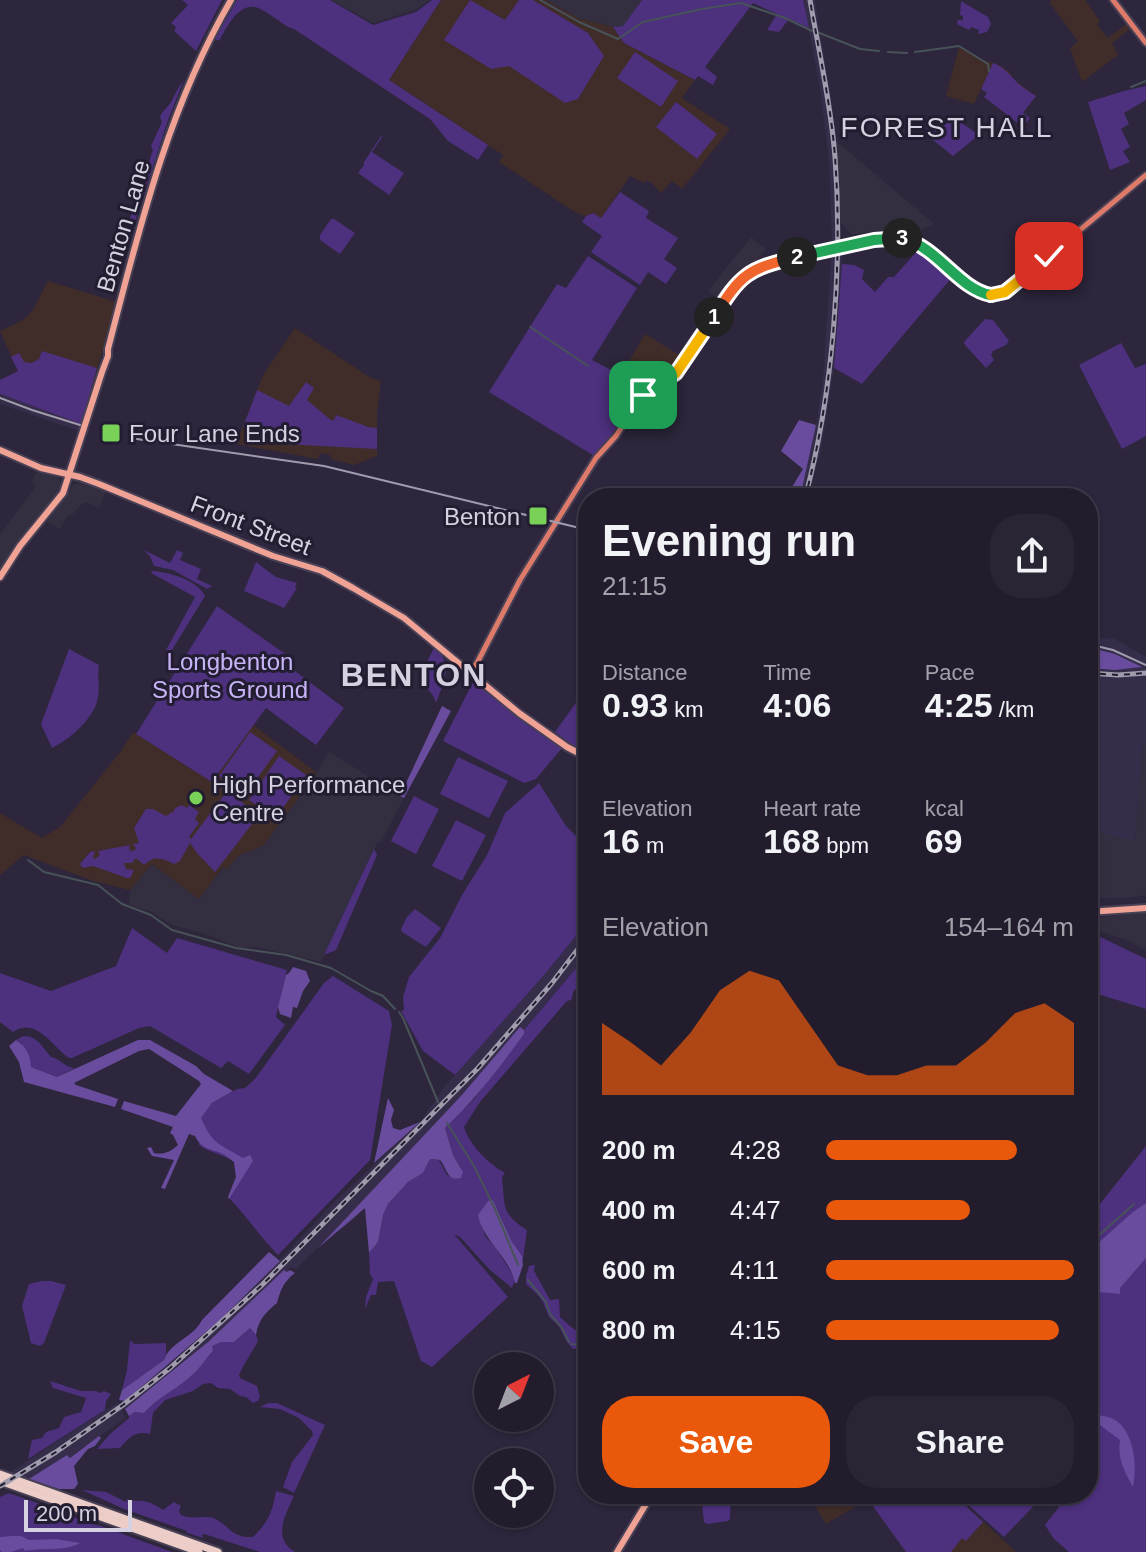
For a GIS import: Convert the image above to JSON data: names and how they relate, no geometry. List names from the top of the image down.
{
  "streets": {
    "main road": ["Benton Lane", "Front Street"]
  },
  "crossings": [
    ["Benton Lane", "Front Street"]
  ],
  "districts": ["FOREST HALL", "BENTON"],
  "parks": ["Longbenton Sports Ground"],
  "places": {
    "transit": ["Four Lane Ends", "Benton"],
    "other": ["High Performance Centre"]
  },
  "scale_bar": "200 m",
  "north": "top right",
  "page": {
    "pins": ["3", "2", "1"],
    "heading": ["Evening run", "21:15"],
    "stats": [
      ["Distance", "0.93 km"],
      ["Time", "4:06"],
      ["Pace", "4:25 /km"],
      ["Elevation", "16 m"],
      ["Heart rate", "168 bpm"],
      ["kcal", "69"]
    ],
    "chart": ["Elevation", "154–164 m"],
    "list": [
      {
        "name": "200 m",
        "note": "4:28"
      },
      {
        "name": "400 m",
        "note": "4:47"
      },
      {
        "name": "600 m",
        "note": "4:11"
      },
      {
        "name": "800 m",
        "note": "4:15"
      }
    ],
    "buttons": ["Save", "Share"],
    "scale": "200 m"
  }
}
